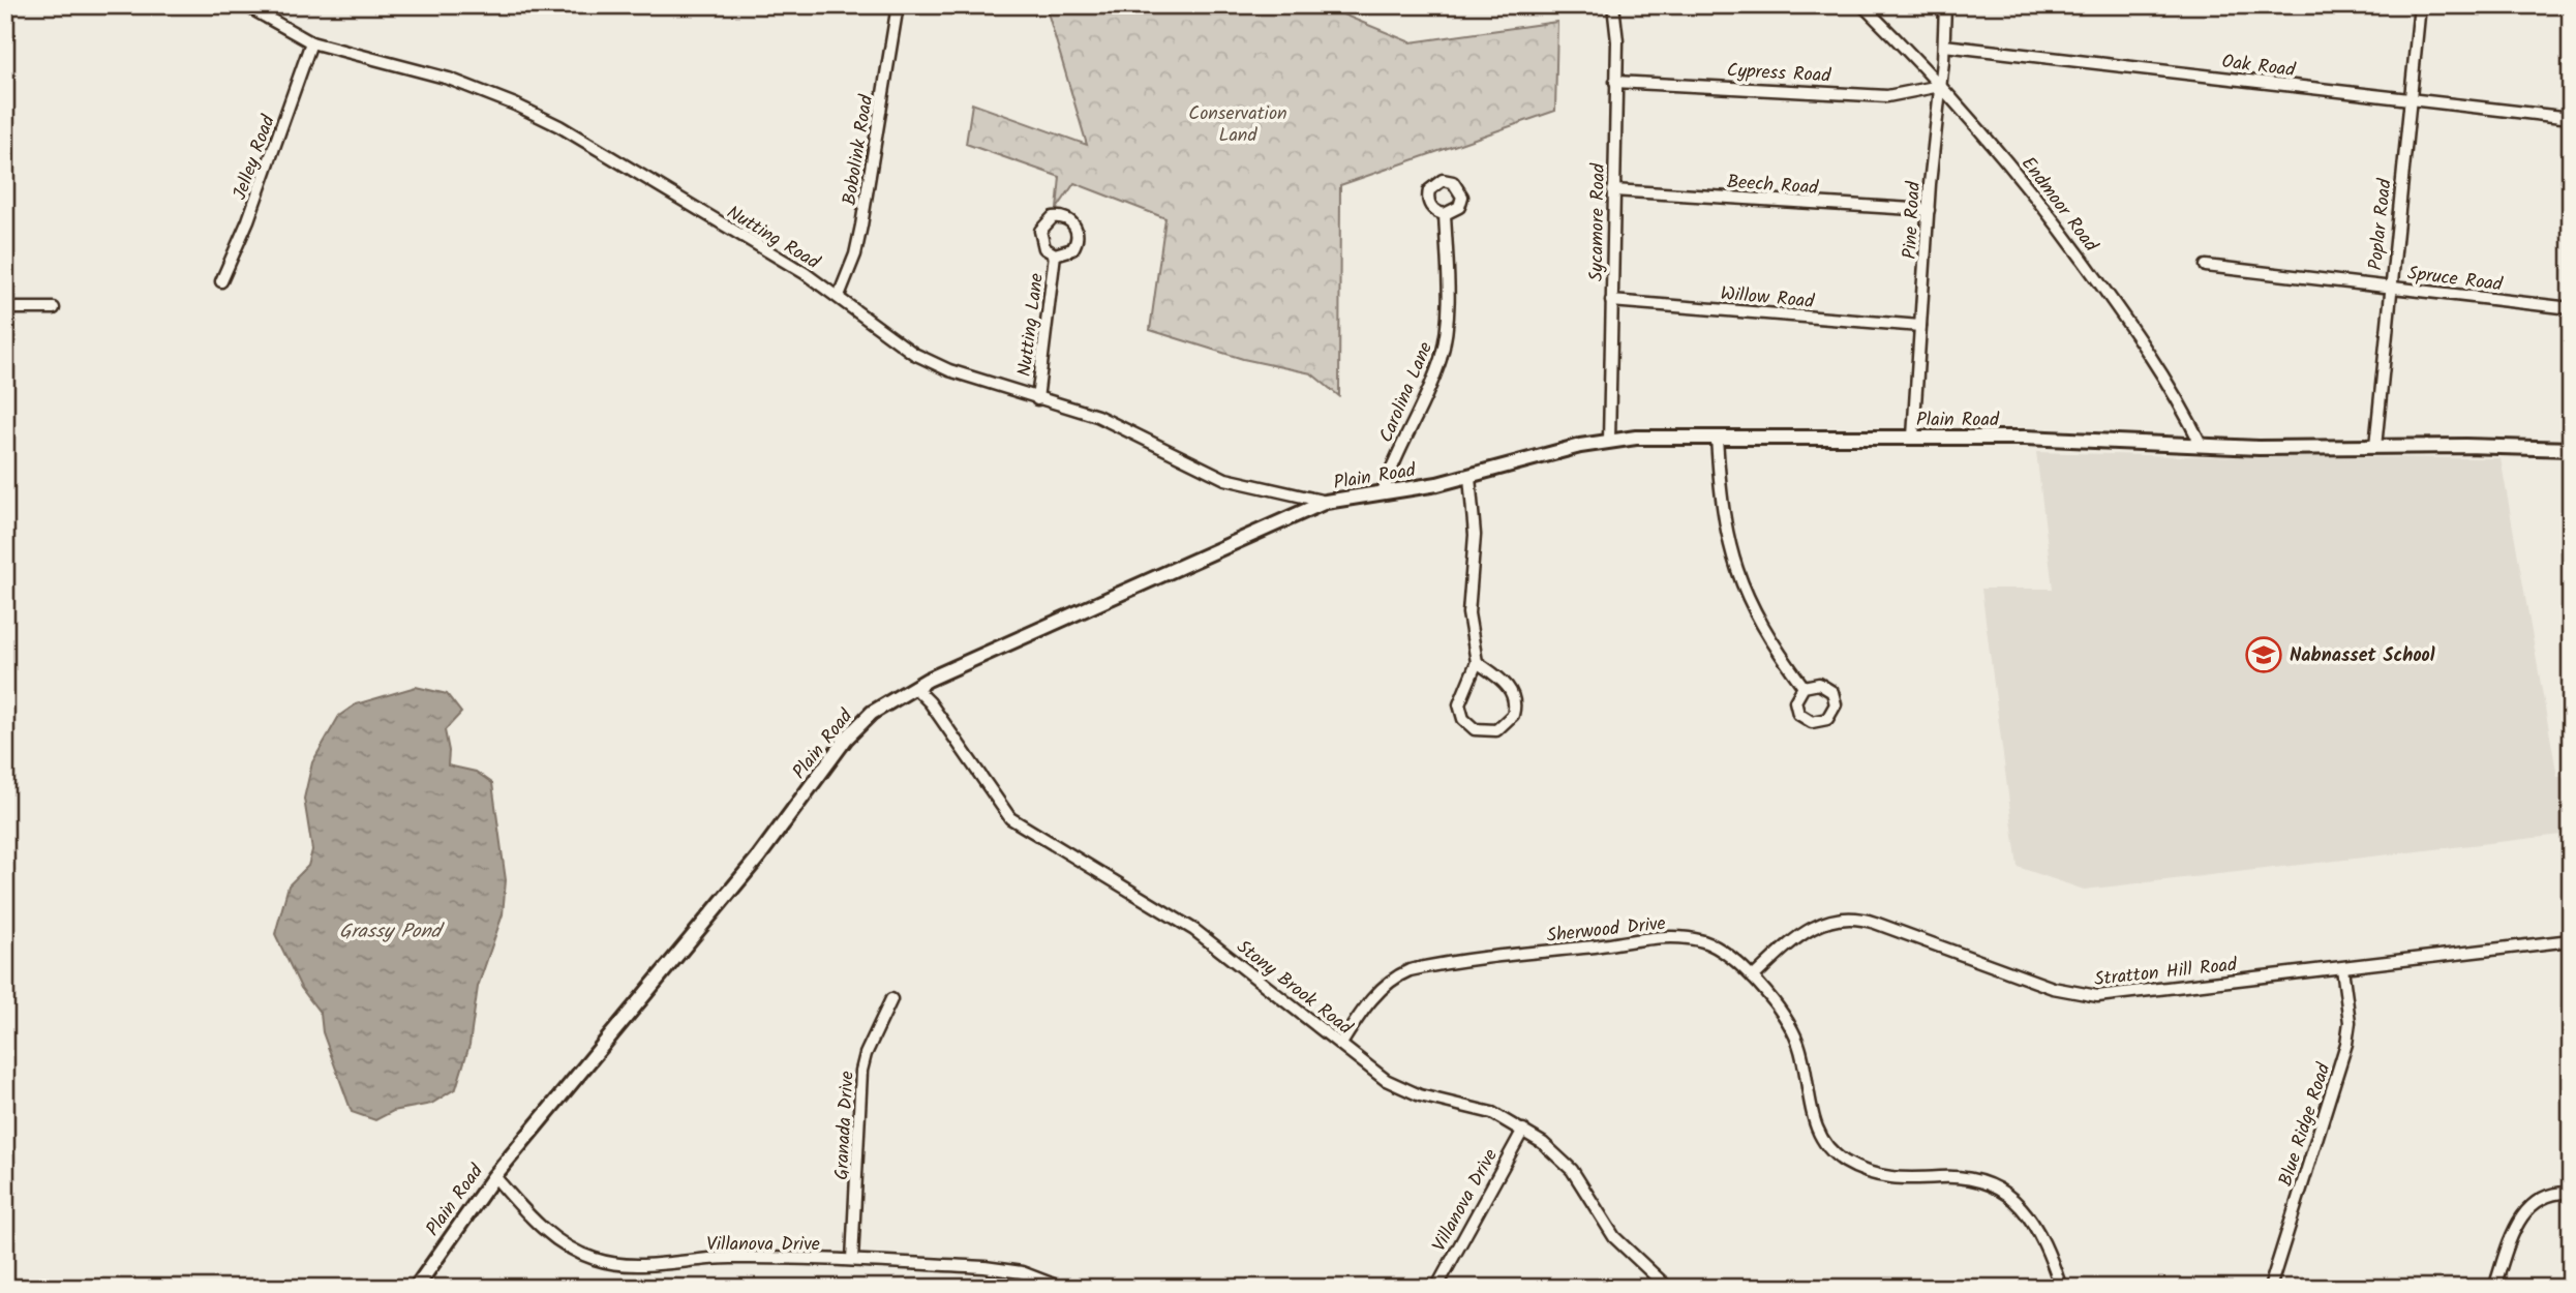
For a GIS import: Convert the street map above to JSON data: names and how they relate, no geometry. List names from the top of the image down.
{
  "streets": {
    "main road": ["Plain Road"],
    "street": [
      "Oak Road",
      "Cypress Road",
      "Bobolink Road",
      "Jelley Road",
      "Beech Road",
      "Endmoor Road",
      "Pine Road",
      "Sycamore Road",
      "Poplar Road",
      "Nutting Road",
      "Spruce Road",
      "Willow Road",
      "Nutting Lane",
      "Carolina Lane",
      "Sherwood Drive",
      "Stratton Hill Road",
      "Stony Brook Road",
      "Blue Ridge Road",
      "Granada Drive",
      "Villanova Drive"
    ]
  },
  "crossings": [
    ["Oak Road", "Pine Road"],
    ["Oak Road", "Poplar Road"],
    ["Cypress Road", "Endmoor Road"],
    ["Cypress Road", "Pine Road"],
    ["Cypress Road", "Sycamore Road"],
    ["Bobolink Road", "Nutting Road"],
    ["Jelley Road", "Nutting Road"],
    ["Beech Road", "Pine Road"],
    ["Beech Road", "Sycamore Road"],
    ["Endmoor Road", "Pine Road"],
    ["Endmoor Road", "Plain Road"],
    ["Pine Road", "Willow Road"],
    ["Pine Road", "Plain Road"],
    ["Sycamore Road", "Willow Road"],
    ["Sycamore Road", "Plain Road"],
    ["Poplar Road", "Spruce Road"],
    ["Poplar Road", "Plain Road"],
    ["Nutting Road", "Nutting Lane"],
    ["Nutting Road", "Plain Road"],
    ["Carolina Lane", "Plain Road"],
    ["Plain Road", "Stony Brook Road"],
    ["Plain Road", "Villanova Drive"],
    ["Sherwood Drive", "Stratton Hill Road"],
    ["Sherwood Drive", "Stony Brook Road"],
    ["Stratton Hill Road", "Blue Ridge Road"],
    ["Stony Brook Road", "Villanova Drive"],
    ["Granada Drive", "Villanova Drive"]
  ],
  "water": ["Grassy Pond"],
  "parks": ["Conservation Land"],
  "places": {
    "school or university": ["Nabnasset School"]
  }
}
